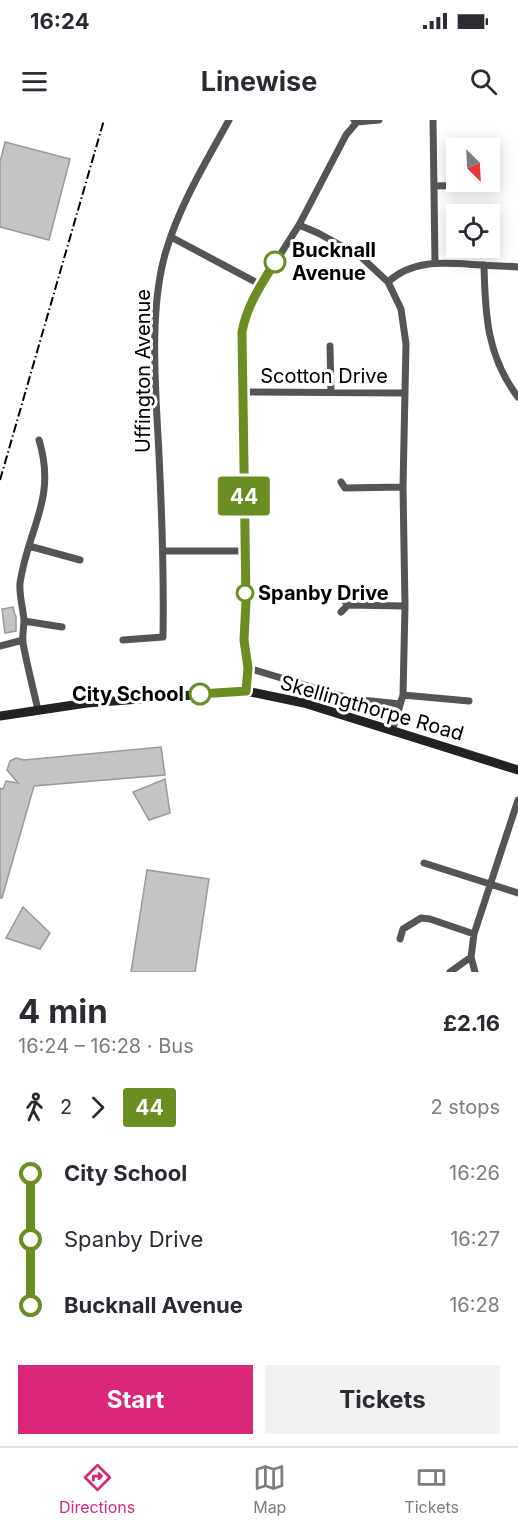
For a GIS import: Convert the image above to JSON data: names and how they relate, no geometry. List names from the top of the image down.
{
  "streets": {
    "main road": ["Skellingthorpe Road"],
    "street": ["Uffington Avenue", "Scotton Drive"]
  },
  "places": ["Bucknall Avenue", "Spanby Drive", "City School"],
  "lines": ["bus line 44"],
  "north": "bottom right",
  "page": {
    "status": "16:24",
    "header": "Linewise",
    "on_map": "44",
    "heading": ["4 min", "16:24 – 16:28 · Bus", "£2.16"],
    "legs": ["2", "44", "2 stops"],
    "list": [
      {
        "name": "City School",
        "value": "16:26"
      },
      {
        "name": "Spanby Drive",
        "value": "16:27"
      },
      {
        "name": "Bucknall Avenue",
        "value": "16:28"
      }
    ],
    "buttons": ["Start", "Tickets"],
    "tabs": ["Directions", "Map", "Tickets"]
  }
}
